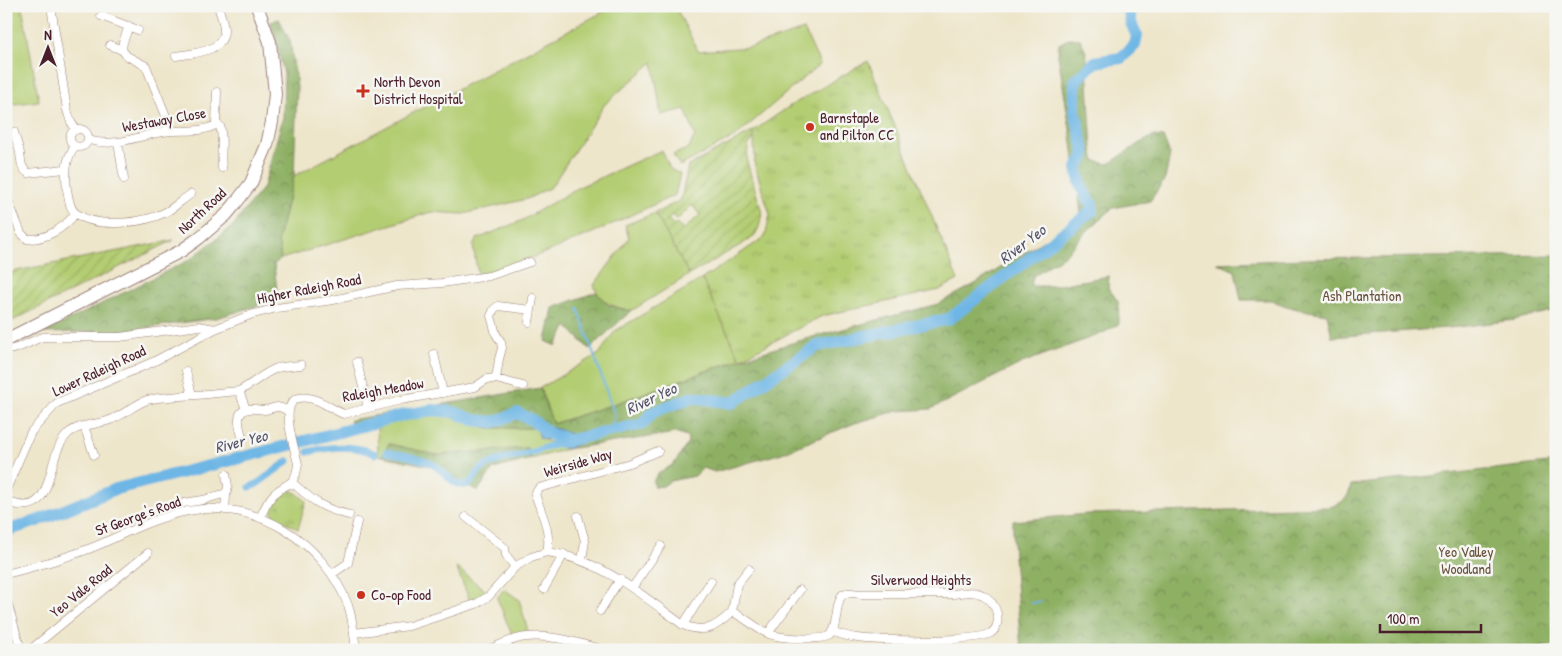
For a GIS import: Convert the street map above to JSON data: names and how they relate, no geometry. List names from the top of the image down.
{
  "streets": {
    "main road": ["North Road"],
    "street": [
      "Westaway Close",
      "Higher Raleigh Road",
      "Lower Raleigh Road",
      "Raleigh Meadow",
      "Weirside Way",
      "St George's Road",
      "Silverwood Heights",
      "Yeo Vale Road"
    ]
  },
  "crossings": [
    ["Higher Raleigh Road", "Lower Raleigh Road"]
  ],
  "water": ["River Yeo"],
  "parks": ["Ash Plantation", "Yeo Valley Woodland"],
  "places": {
    "health": ["North Devon District Hospital"],
    "other": ["Barnstaple and Pilton CC", "Co-op Food"]
  },
  "scale_bar": "100 m",
  "north": "top"
}
